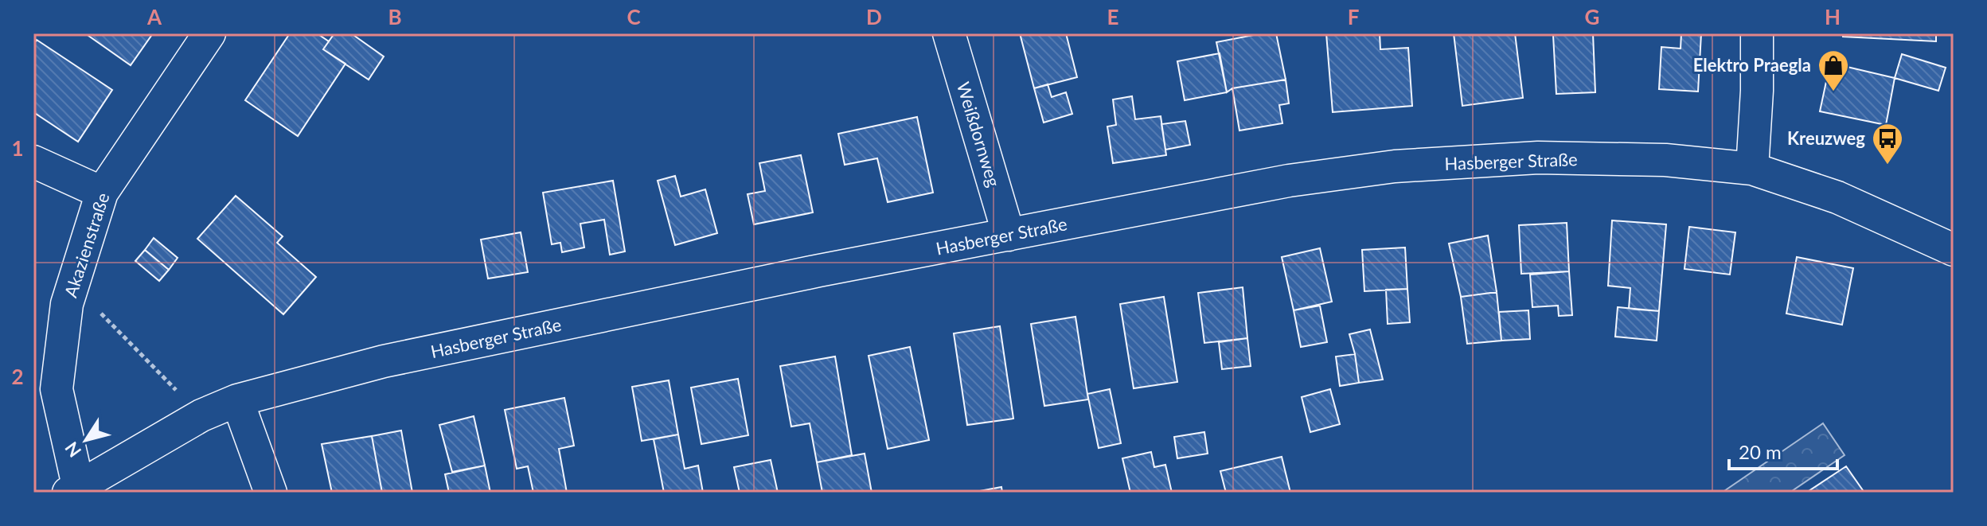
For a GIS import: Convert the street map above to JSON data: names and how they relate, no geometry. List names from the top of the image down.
{
  "streets": {
    "street": ["Weißdornweg", "Hasberger Straße", "Akazienstraße"]
  },
  "crossings": [
    ["Weißdornweg", "Hasberger Straße"],
    ["Hasberger Straße", "Akazienstraße"]
  ],
  "places": {
    "shop": ["Elektro Praegla"],
    "bus stop": ["Kreuzweg"]
  },
  "scale_bar": "20 m",
  "north": "bottom left",
  "grid": {
    "columns": [
      "A",
      "B",
      "C",
      "D",
      "E",
      "F",
      "G",
      "H"
    ],
    "rows": ["1", "2"]
  }
}
